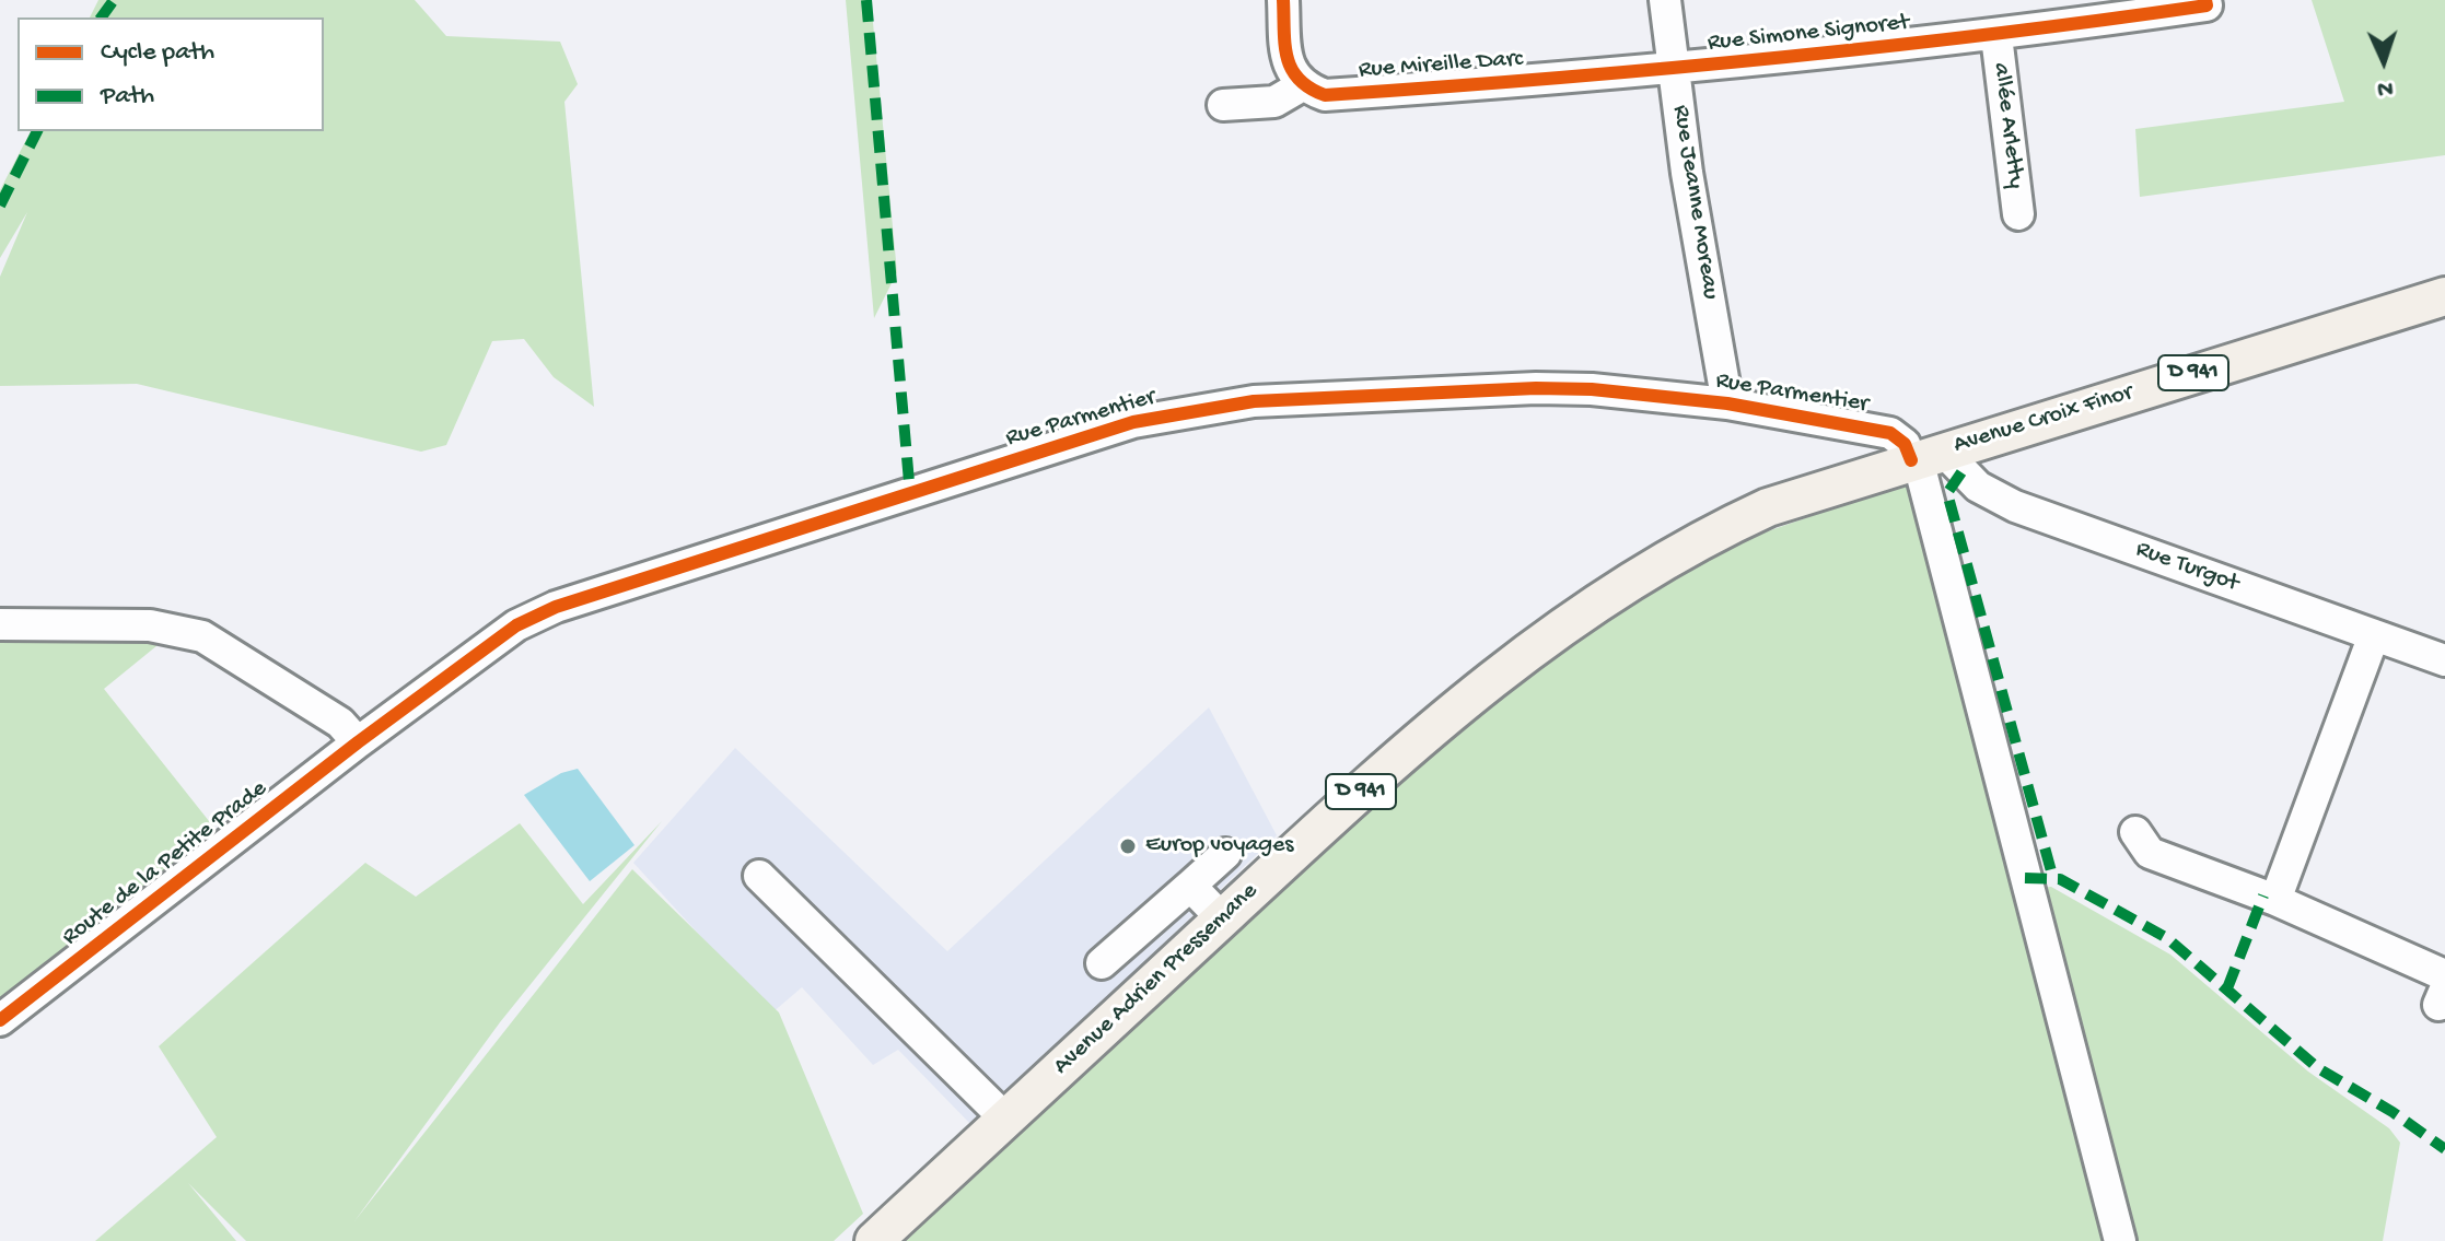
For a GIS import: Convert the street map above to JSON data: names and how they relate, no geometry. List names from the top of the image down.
{
  "streets": {
    "main road": ["D 941", "Avenue Croix Finor", "Avenue Adrien Pressemane"],
    "street": [
      "Rue Simone Signoret",
      "Rue Mireille Darc",
      "allée Arletty",
      "Rue Jeanne Moreau",
      "Rue Parmentier",
      "Rue Turgot",
      "Route de la Petite Prade"
    ]
  },
  "crossings": [
    ["Rue Simone Signoret", "Rue Mireille Darc"],
    ["Rue Simone Signoret", "allée Arletty"],
    ["Rue Simone Signoret", "Rue Jeanne Moreau"],
    ["Rue Mireille Darc", "Rue Jeanne Moreau"],
    ["Rue Jeanne Moreau", "Rue Parmentier"],
    ["Rue Parmentier", "Avenue Croix Finor"],
    ["Rue Parmentier", "Rue Turgot"],
    ["Rue Parmentier", "Route de la Petite Prade"],
    ["Rue Parmentier", "Avenue Adrien Pressemane"],
    ["Avenue Croix Finor", "Rue Turgot"],
    ["Avenue Croix Finor", "Avenue Adrien Pressemane"],
    ["Rue Turgot", "Avenue Adrien Pressemane"]
  ],
  "places": ["Europ voyages"],
  "legend": ["Cycle path", "Path"],
  "north": "bottom"
}
